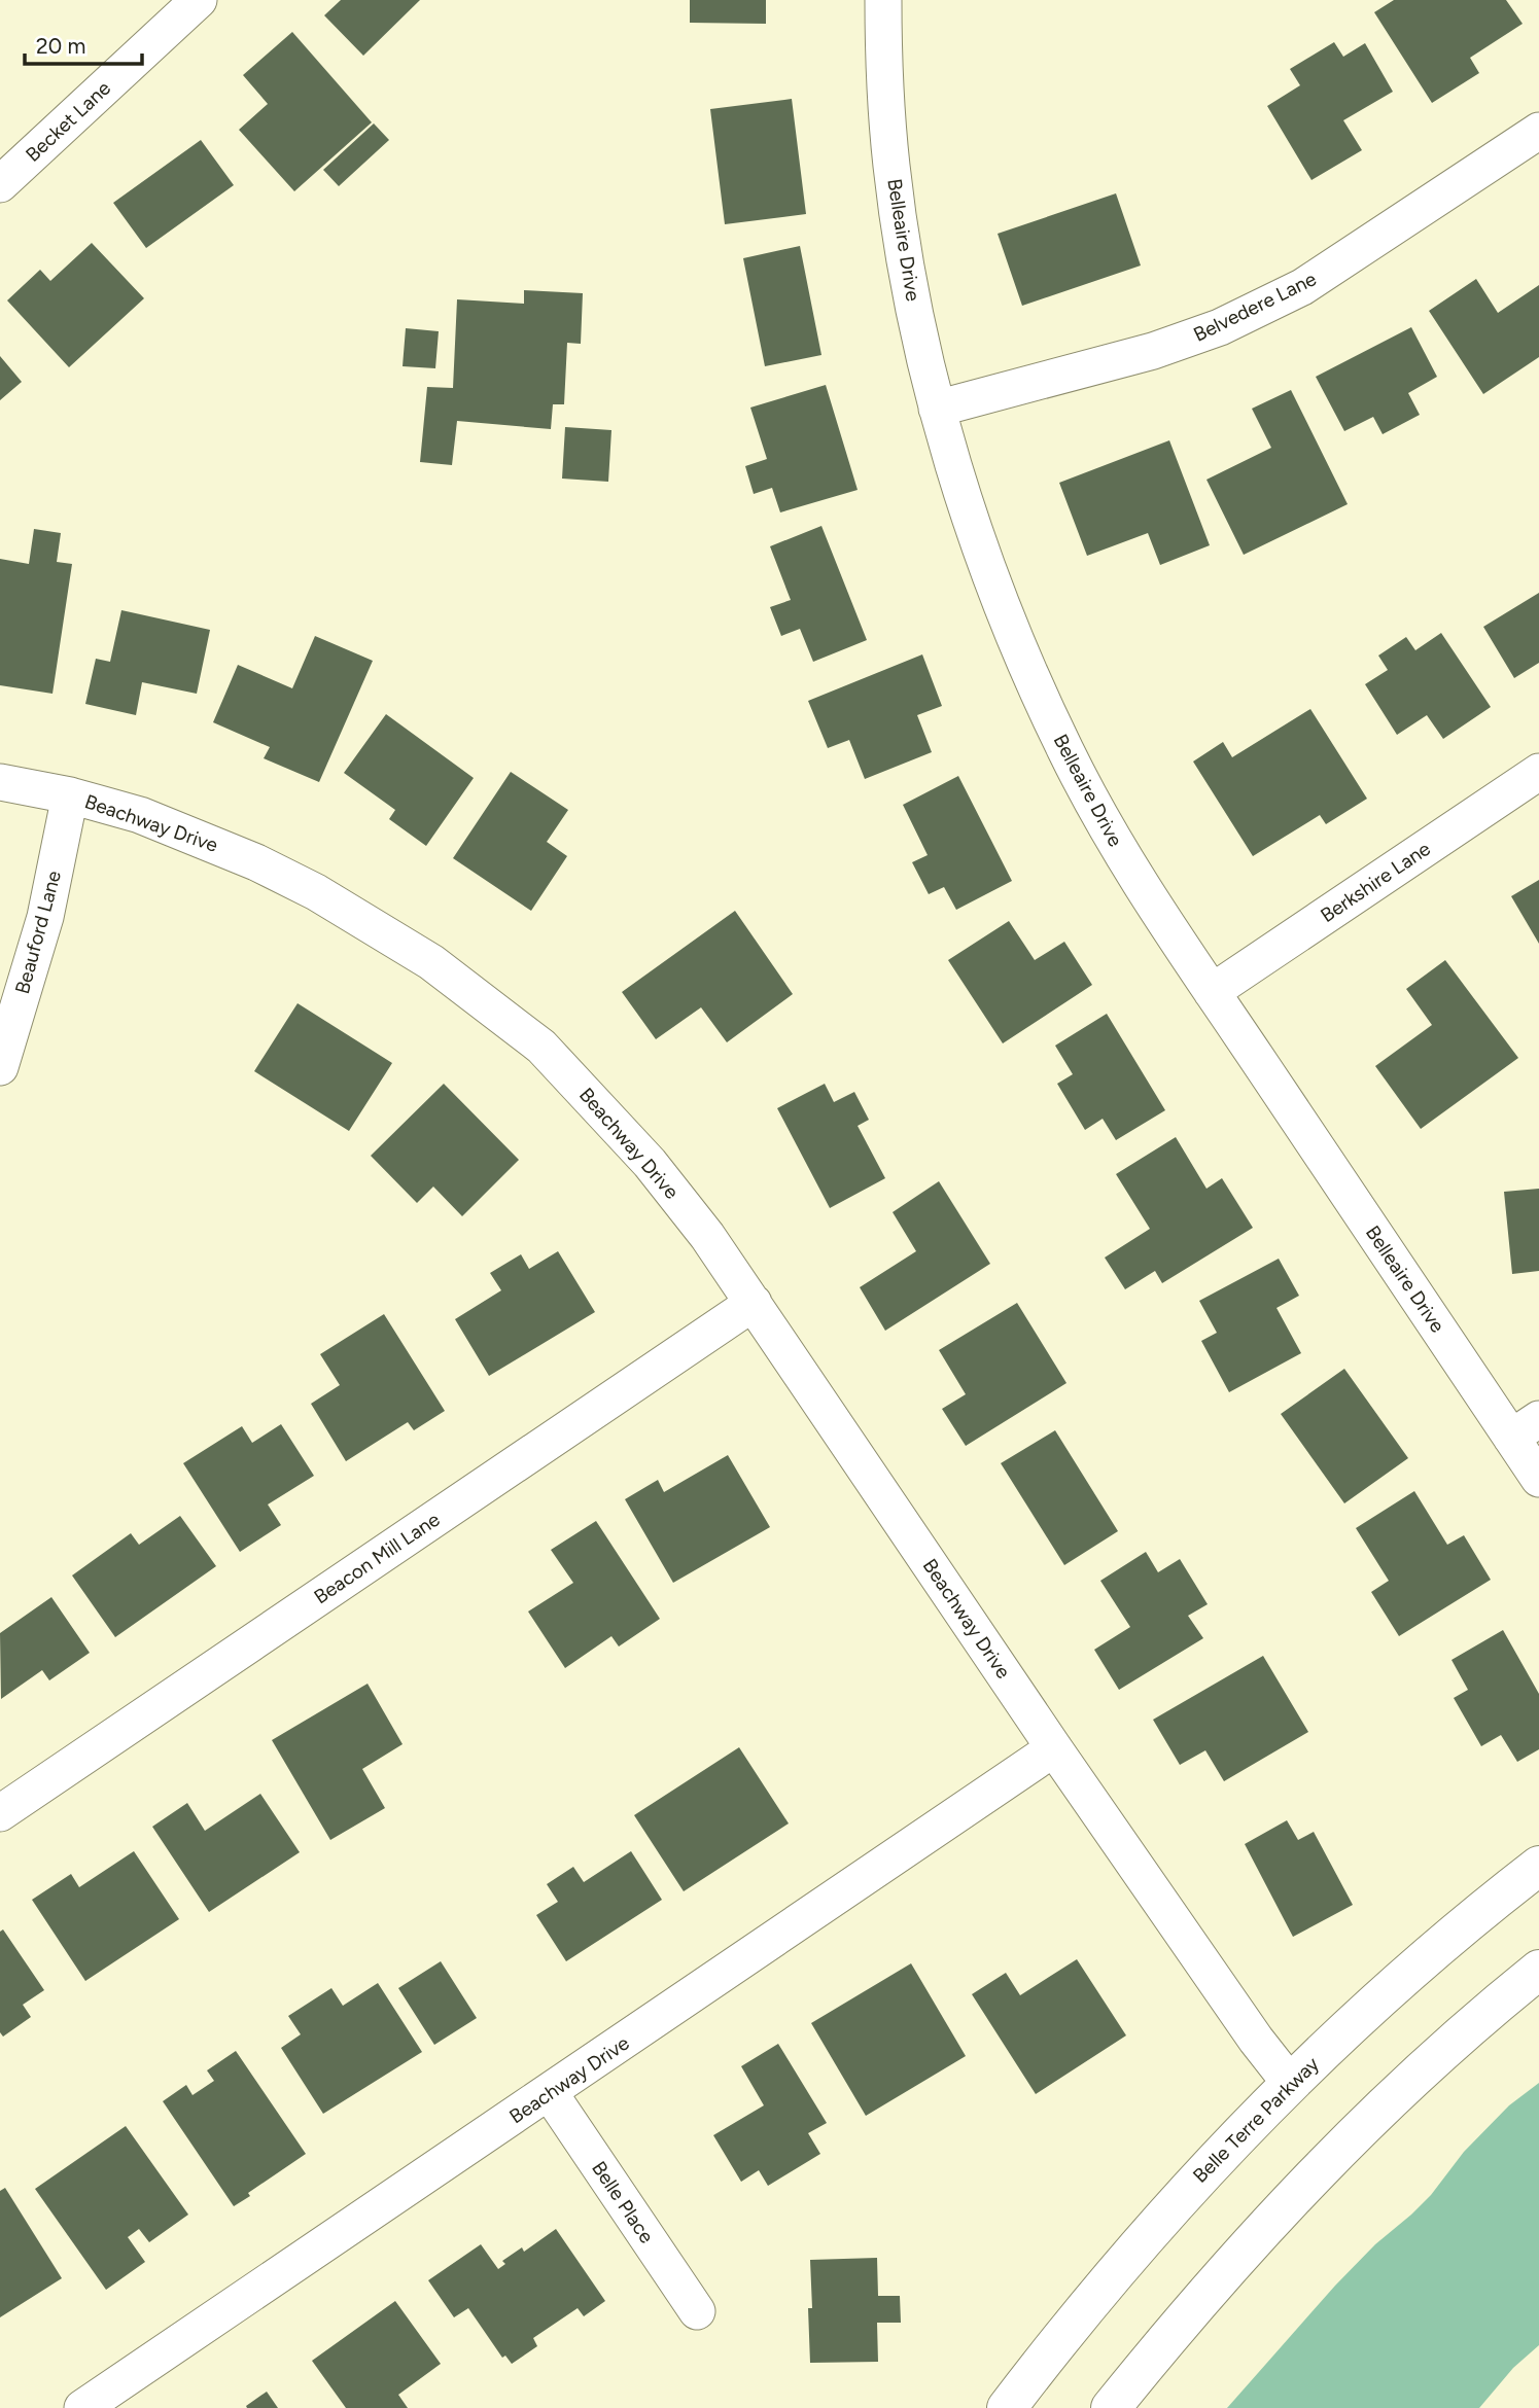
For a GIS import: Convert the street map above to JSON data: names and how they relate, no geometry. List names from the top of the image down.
{
  "streets": {
    "main road": ["Belle Terre Parkway"],
    "street": [
      "Becket Lane",
      "Belleaire Drive",
      "Belvedere Lane",
      "Beachway Drive",
      "Berkshire Lane",
      "Beauford Lane",
      "Beacon Mill Lane",
      "Belle Place"
    ]
  },
  "crossings": [
    ["Belleaire Drive", "Belvedere Lane"],
    ["Belleaire Drive", "Berkshire Lane"],
    ["Beachway Drive", "Beauford Lane"],
    ["Beachway Drive", "Beacon Mill Lane"],
    ["Beachway Drive", "Belle Terre Parkway"],
    ["Beachway Drive", "Belle Place"]
  ],
  "scale_bar": "20 m"
}
